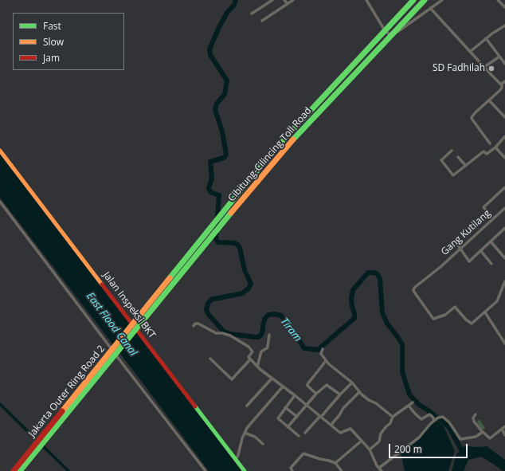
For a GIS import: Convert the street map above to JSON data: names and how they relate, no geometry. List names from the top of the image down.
{
  "streets": {
    "main road": ["Cibitung-Cilincing Toll Road", "Jalan Inspeksi BKT"],
    "street": ["Gang Kutilang"]
  },
  "water": ["East Flood Canal", "Tiram"],
  "places": ["SD Fadhilah"],
  "legend": ["Fast", "Slow", "Jam"],
  "scale_bar": "200 m"
}
